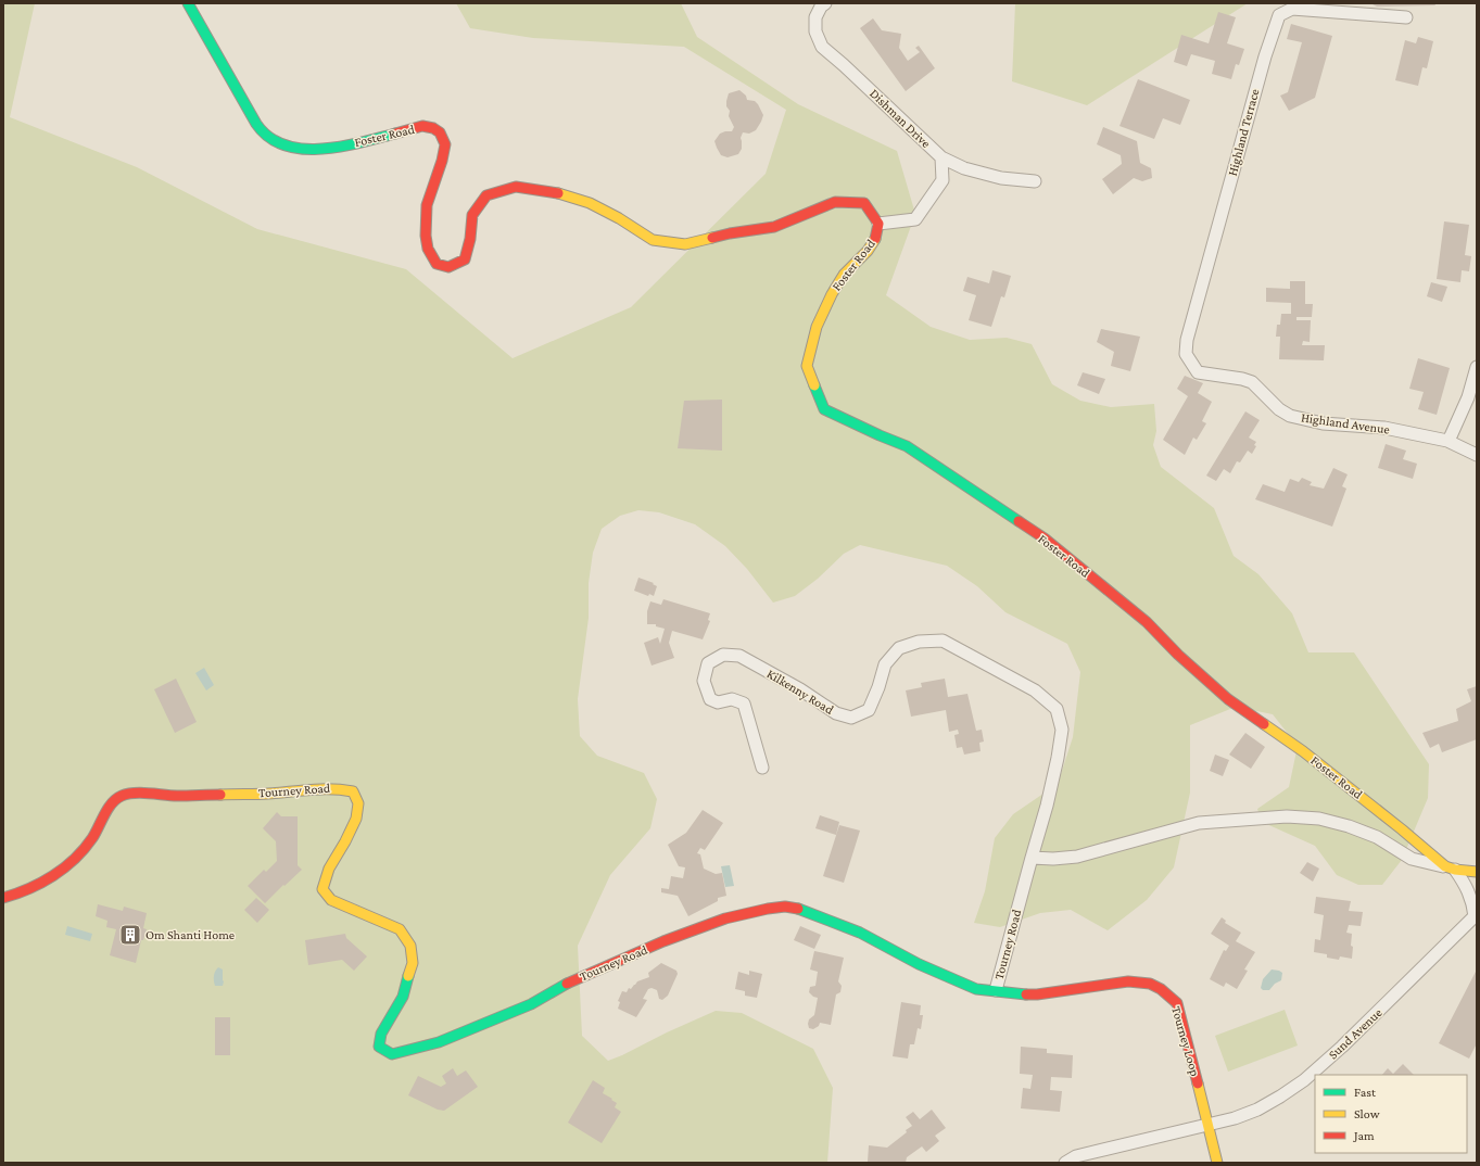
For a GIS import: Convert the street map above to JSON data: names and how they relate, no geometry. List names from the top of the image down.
{
  "streets": {
    "street": [
      "Dishman Drive",
      "Highland Terrace",
      "Foster Road",
      "Highland Avenue",
      "Kilkenny Road",
      "Tourney Road",
      "Sund Avenue",
      "Tourney Loop"
    ]
  },
  "crossings": [
    ["Highland Terrace", "Highland Avenue"],
    ["Foster Road", "Sund Avenue"],
    ["Kilkenny Road", "Tourney Road"],
    ["Tourney Road", "Tourney Loop"],
    ["Sund Avenue", "Tourney Loop"]
  ],
  "places": {
    "building": ["Om Shanti Home"]
  },
  "legend": ["Fast", "Slow", "Jam"]
}
